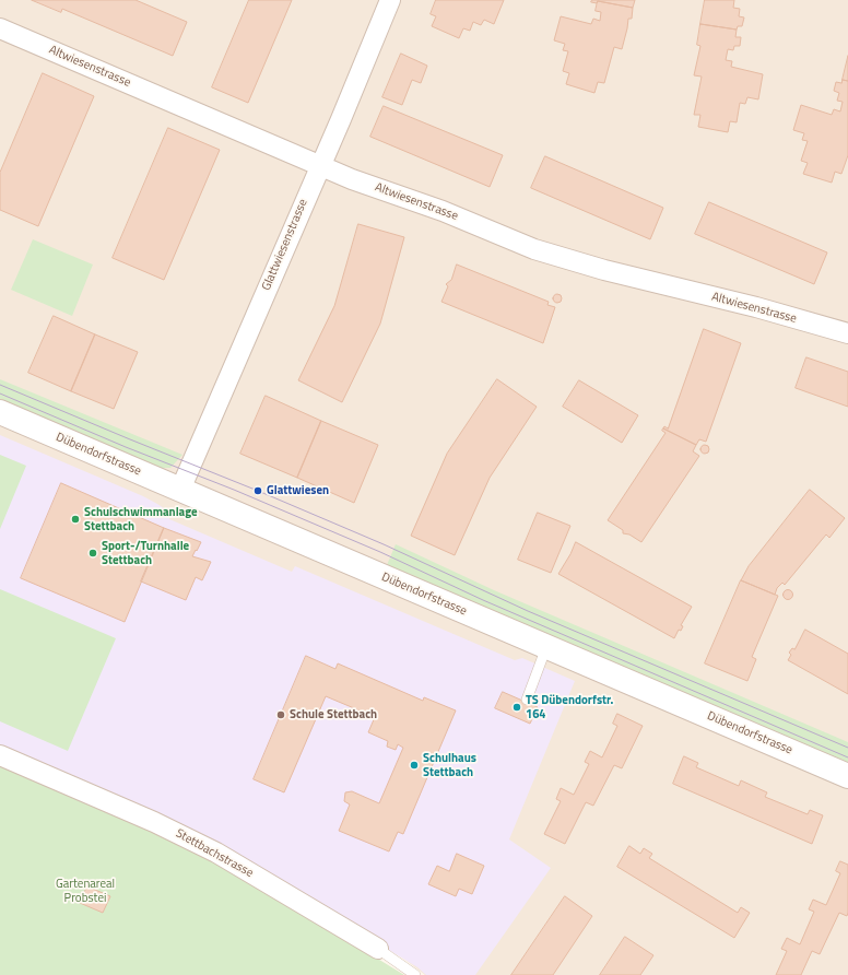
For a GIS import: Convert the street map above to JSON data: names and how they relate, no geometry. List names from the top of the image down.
{
  "streets": {
    "street": [
      "Altwiesenstrasse",
      "Glattwiesenstrasse",
      "Dübendorfstrasse",
      "Stettbachstrasse"
    ]
  },
  "crossings": [
    ["Altwiesenstrasse", "Glattwiesenstrasse"],
    ["Glattwiesenstrasse", "Dübendorfstrasse"]
  ],
  "parks": ["Gartenareal Probstei"],
  "places": [
    "Glattwiesen",
    "Schulschwimmanlage Stettbach",
    "Sport-/Turnhalle Stettbach",
    "TS Dübendorfstr. 164",
    "Schule Stettbach",
    "Schulhaus Stettbach"
  ]
}
